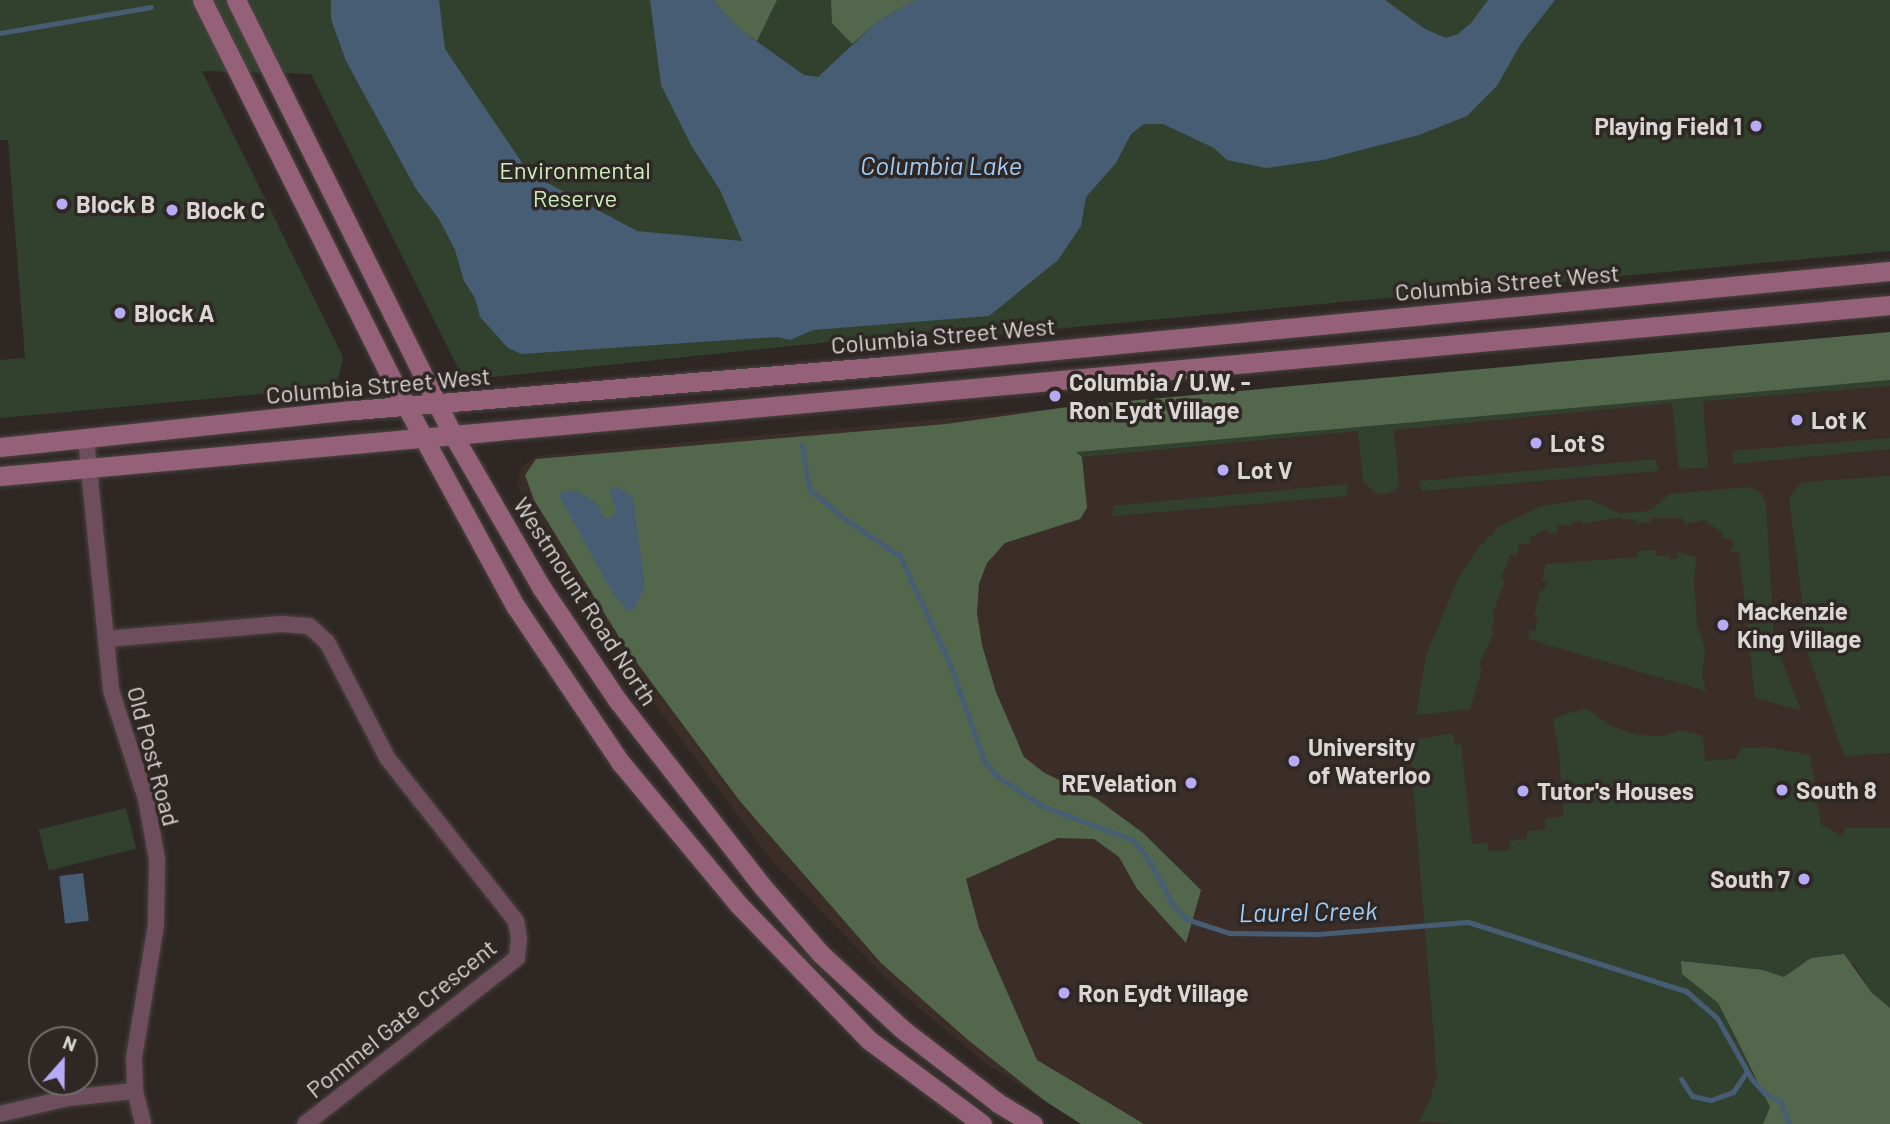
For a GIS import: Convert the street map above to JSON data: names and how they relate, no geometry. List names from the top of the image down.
{
  "streets": {
    "main road": ["Columbia Street West", "Westmount Road North"],
    "street": ["Old Post Road", "Pommel Gate Crescent"]
  },
  "crossings": [
    ["Columbia Street West", "Westmount Road North"],
    ["Columbia Street West", "Old Post Road"],
    ["Old Post Road", "Pommel Gate Crescent"]
  ],
  "water": ["Columbia Lake", "Laurel Creek"],
  "parks": ["Environmental Reserve"],
  "places": [
    "Playing Field 1",
    "Block B",
    "Block C",
    "Block A",
    "Columbia / U.W. - Ron Eydt Village",
    "Lot K",
    "Lot S",
    "Lot V",
    "Mackenzie King Village",
    "University of Waterloo",
    "REVelation",
    "South 8",
    "Tutor's Houses",
    "South 7",
    "Ron Eydt Village"
  ],
  "north": "top"
}
